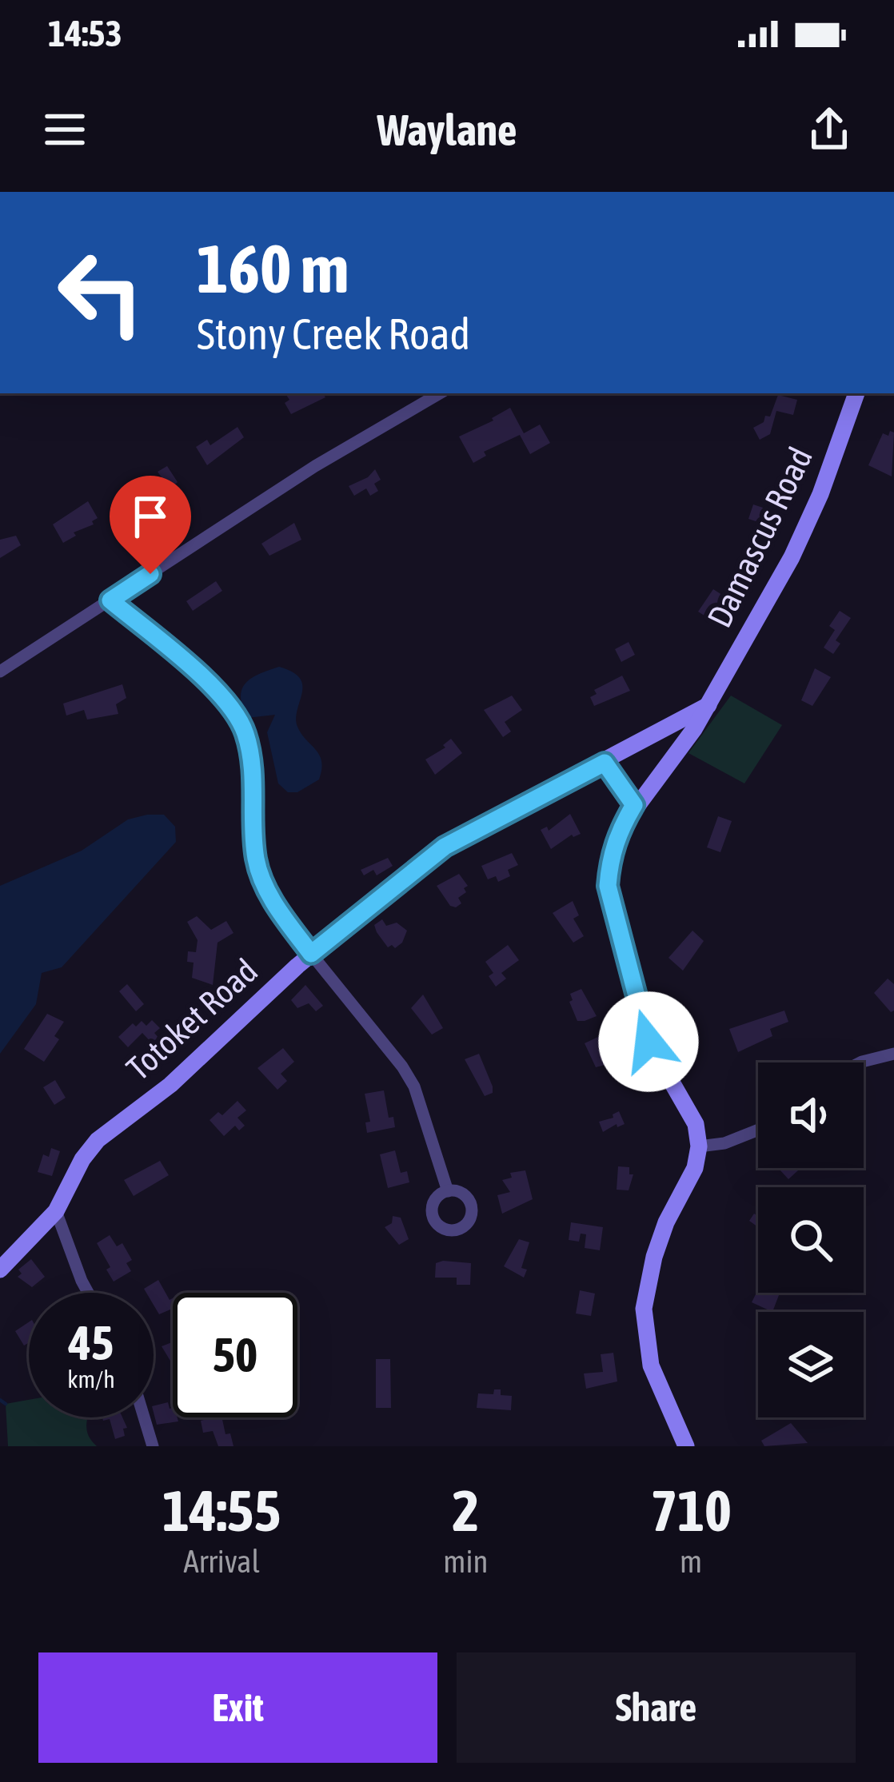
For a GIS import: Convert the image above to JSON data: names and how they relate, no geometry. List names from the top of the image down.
{
  "streets": {
    "main road": ["Damascus Road", "Totoket Road"]
  },
  "crossings": [
    ["Damascus Road", "Totoket Road"]
  ],
  "page": {
    "status": "14:53",
    "header": "Waylane",
    "turn": ["160 m", "Stony Creek Road"],
    "speed": "45 km/h",
    "limit": "50",
    "eta": [
      "14:55",
      "Arrival",
      "2",
      "min",
      "710",
      "m"
    ],
    "buttons": ["Exit", "Share"]
  }
}
